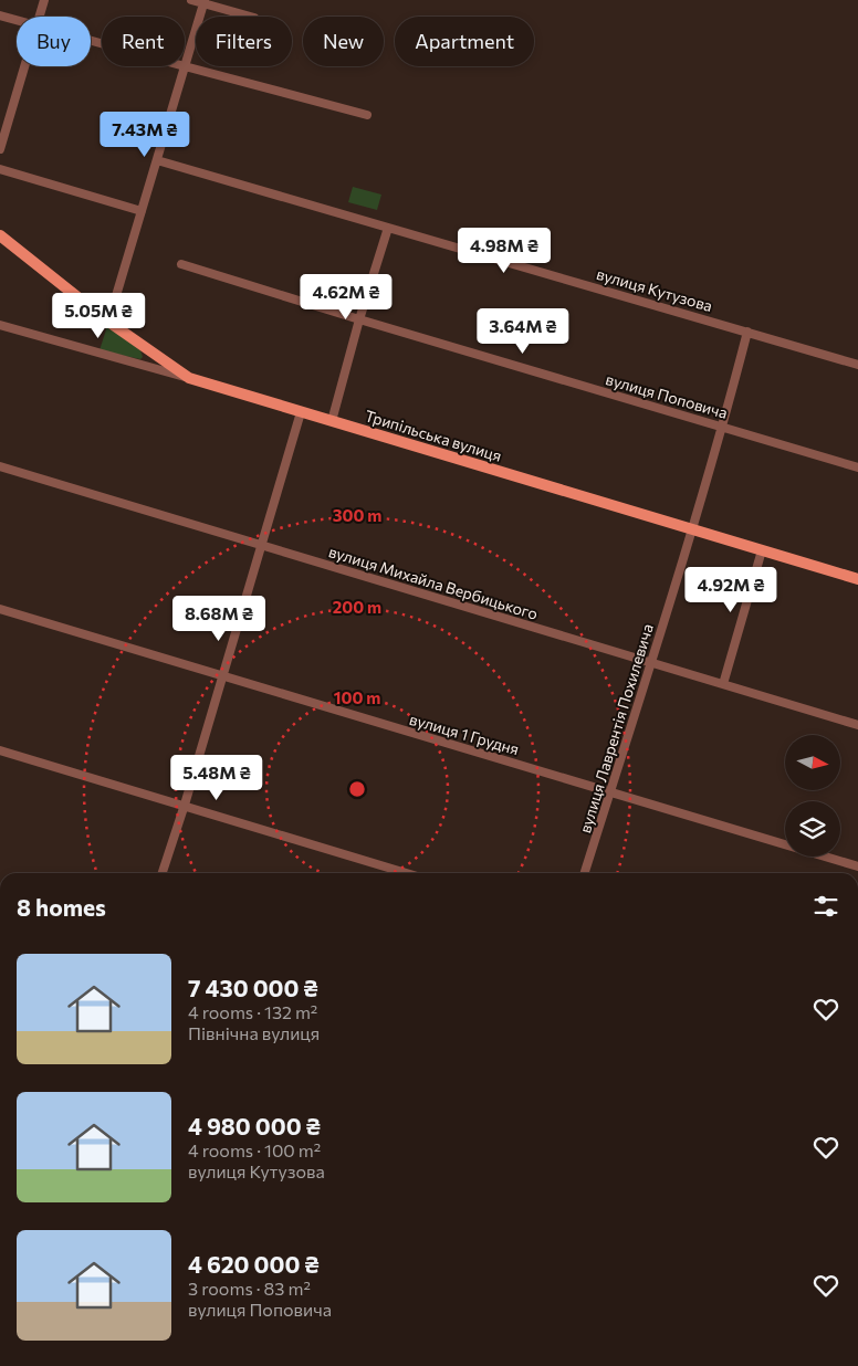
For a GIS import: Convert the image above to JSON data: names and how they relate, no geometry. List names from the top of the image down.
{
  "streets": {
    "main road": ["Трипільська вулиця"],
    "street": [
      "вулиця Кутузова",
      "вулиця Поповича",
      "вулиця Михайла Вербицького",
      "вулиця Лаврентія Похилевича",
      "вулиця 1 Грудня"
    ]
  },
  "crossings": [
    ["вулиця Кутузова", "вулиця Лаврентія Похилевича"],
    ["вулиця Поповича", "вулиця Лаврентія Похилевича"],
    ["Трипільська вулиця", "вулиця Лаврентія Похилевича"],
    ["вулиця Михайла Вербицького", "вулиця Лаврентія Похилевича"],
    ["вулиця Лаврентія Похилевича", "вулиця 1 Грудня"]
  ],
  "north": "right",
  "page": {
    "chip": [
      "Buy",
      "Rent",
      "Filters",
      "New",
      "Apartment"
    ],
    "price": [
      "7.43M ₴",
      "4.98M ₴",
      "4.62M ₴",
      "5.05M ₴",
      "3.64M ₴",
      "4.92M ₴",
      "8.68M ₴",
      "5.48M ₴"
    ],
    "heading": "8 homes",
    "list": [
      {
        "name": "7 430 000 ₴",
        "note": "4 rooms · 132 m² · Північна вулиця"
      },
      {
        "name": "4 980 000 ₴",
        "note": "4 rooms · 100 m² · вулиця Кутузова"
      },
      {
        "name": "4 620 000 ₴",
        "note": "3 rooms · 83 m² · вулиця Поповича"
      }
    ]
  },
  "rings": ["300 m", "200 m", "100 m"]
}
